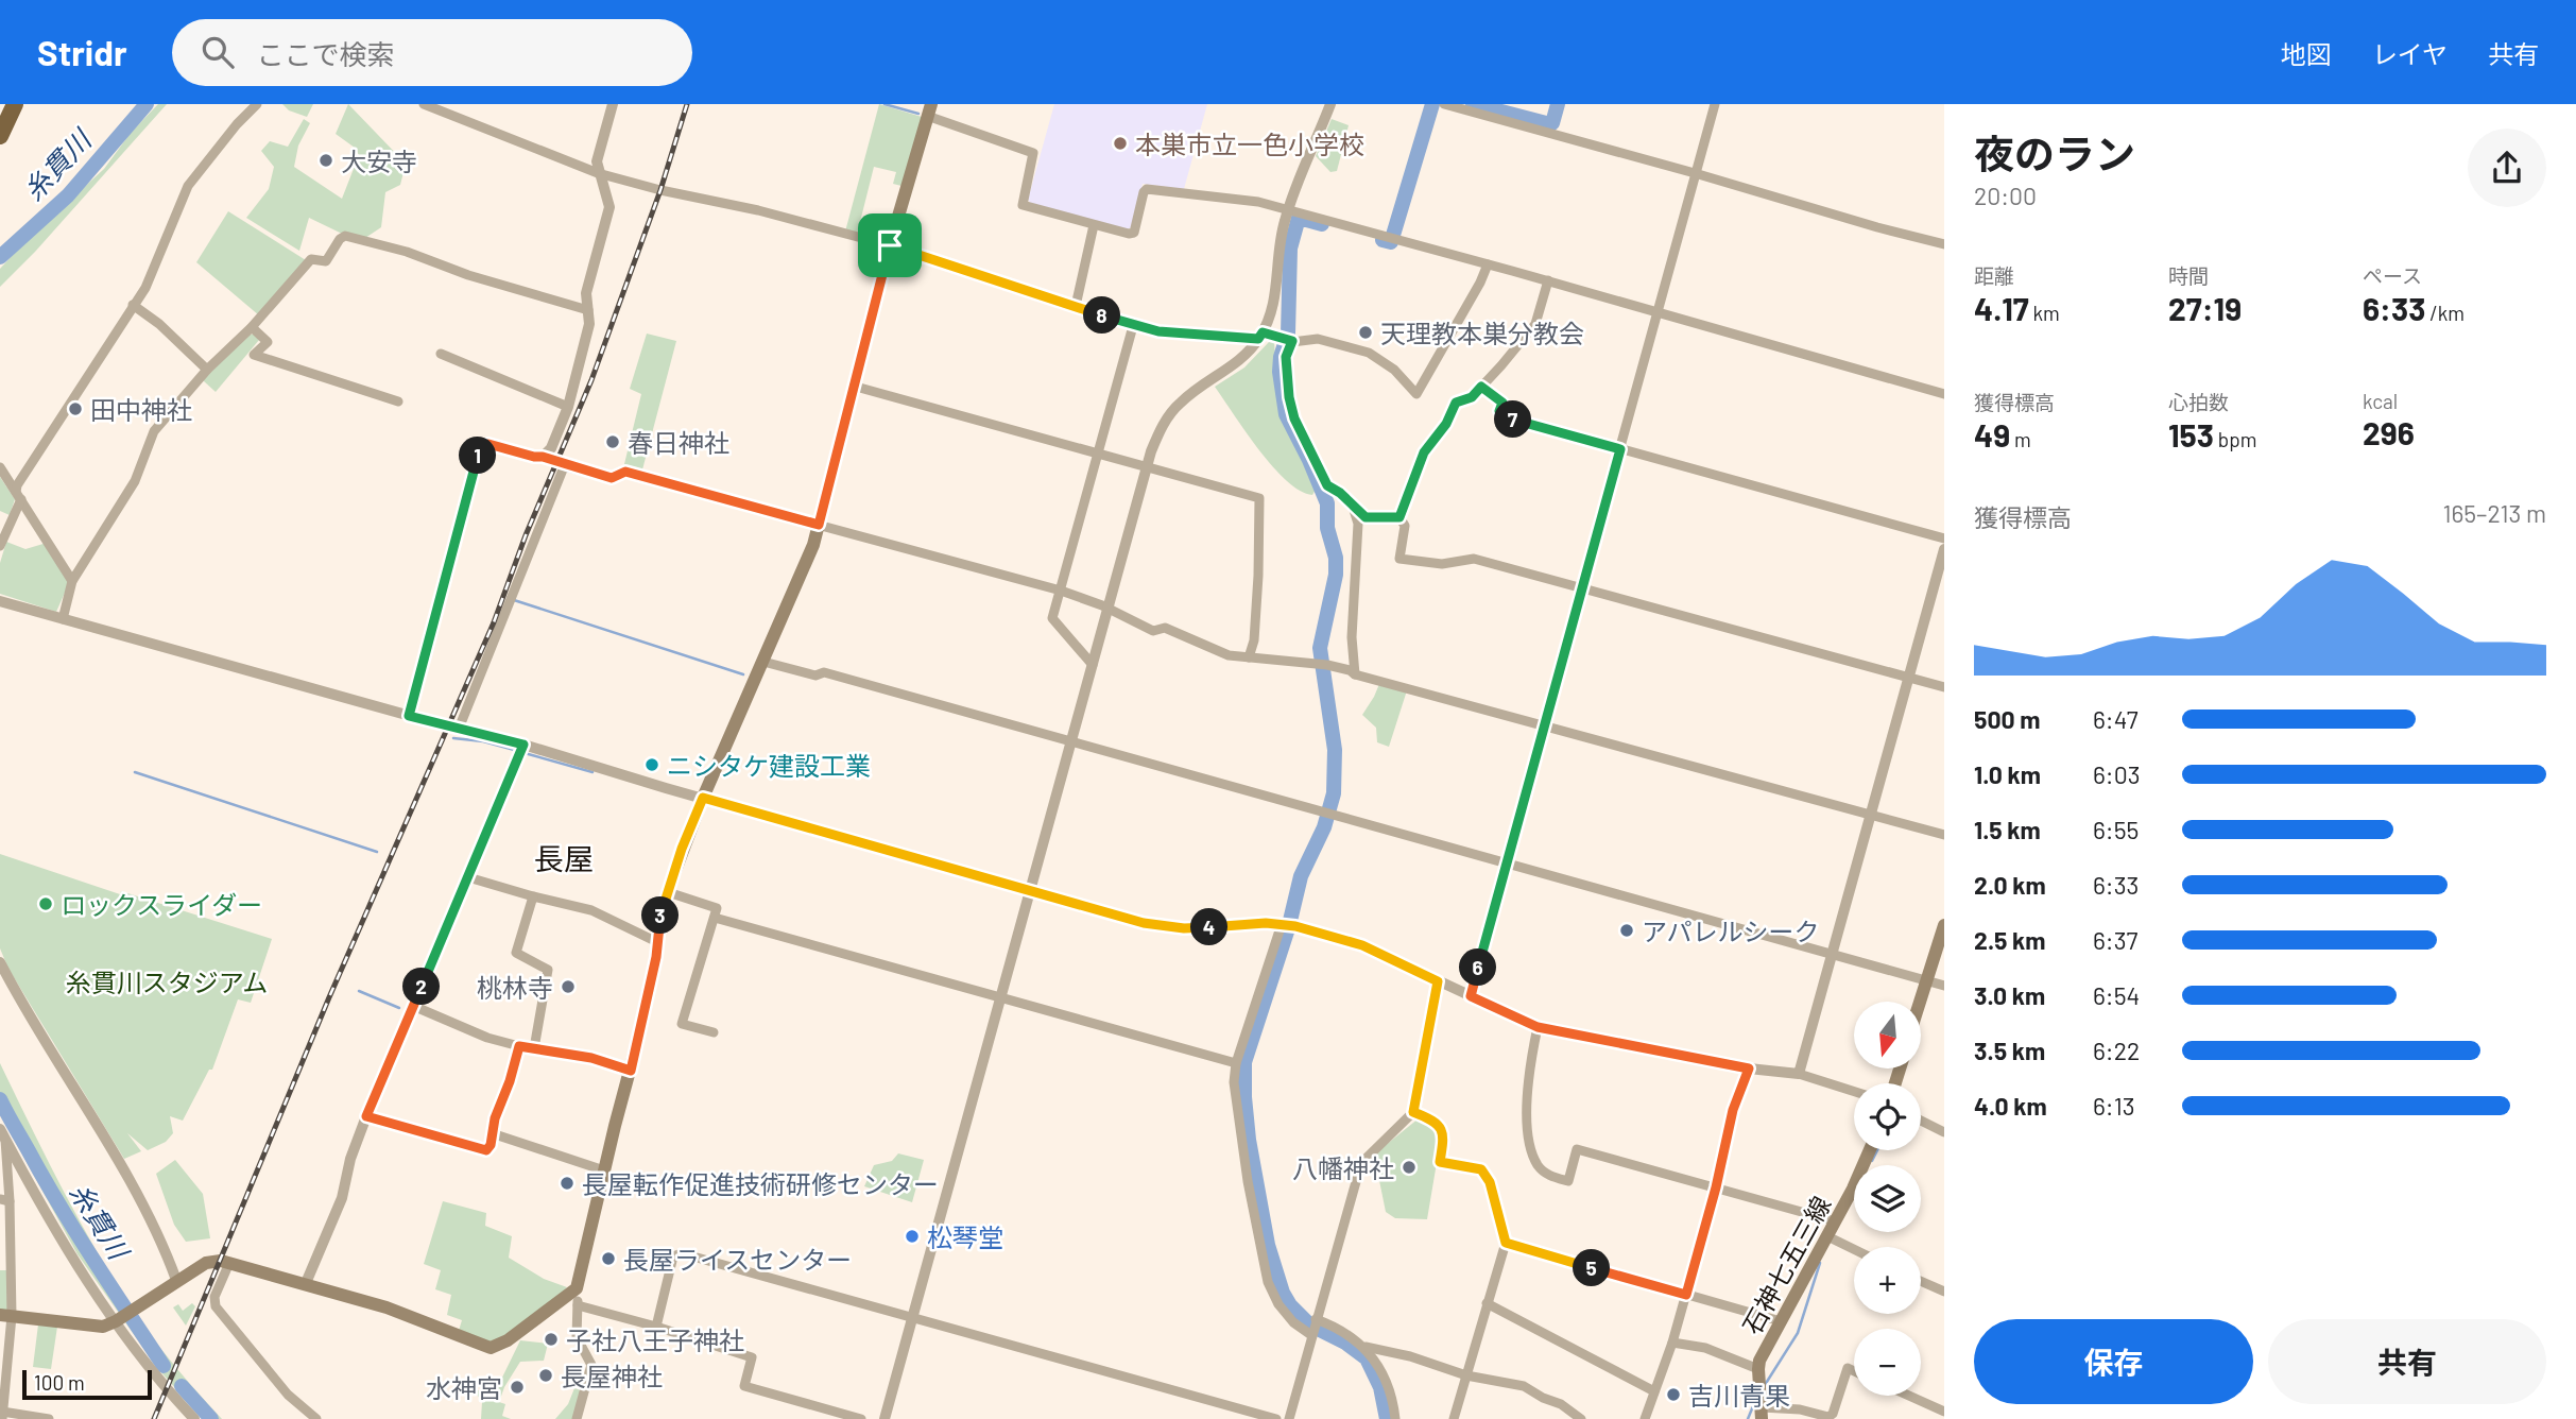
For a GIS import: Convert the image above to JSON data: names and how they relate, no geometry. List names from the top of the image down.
{
  "streets": {
    "main road": ["石神七五三線"]
  },
  "districts": ["長屋"],
  "water": ["糸貫川"],
  "parks": ["糸貫川スタジアム"],
  "places": [
    "本巣市立一色小学校",
    "大安寺",
    "天理教本巣分教会",
    "田中神社",
    "春日神社",
    "ニシタケ建設工業",
    "ロックスライダー",
    "アパレルシーク",
    "桃林寺",
    "八幡神社",
    "長屋転作促進技術研修センター",
    "松琴堂",
    "長屋ライスセンター",
    "子社八王子神社",
    "長屋神社",
    "水神宮",
    "吉川青果"
  ],
  "scale_bar": "100 m",
  "north": "bottom",
  "page": {
    "header": "Stridr",
    "search": "ここで検索",
    "nav": ["地図", "レイヤ", "共有"],
    "heading": ["夜のラン", "20:00"],
    "stats": [
      ["距離", "4.17 km"],
      ["時間", "27:19"],
      ["ペース", "6:33 /km"],
      ["獲得標高", "49 m"],
      ["心拍数", "153 bpm"],
      ["kcal", "296"]
    ],
    "pins": [
      "8",
      "7",
      "1",
      "3",
      "4",
      "6",
      "2",
      "5"
    ],
    "chart": ["獲得標高", "165–213 m"],
    "list": [
      {
        "name": "500 m",
        "note": "6:47"
      },
      {
        "name": "1.0 km",
        "note": "6:03"
      },
      {
        "name": "1.5 km",
        "note": "6:55"
      },
      {
        "name": "2.0 km",
        "note": "6:33"
      },
      {
        "name": "2.5 km",
        "note": "6:37"
      },
      {
        "name": "3.0 km",
        "note": "6:54"
      },
      {
        "name": "3.5 km",
        "note": "6:22"
      },
      {
        "name": "4.0 km",
        "note": "6:13"
      }
    ],
    "map_buttons": ["+", "−"],
    "buttons": ["保存", "共有"],
    "scale": "100 m"
  }
}
